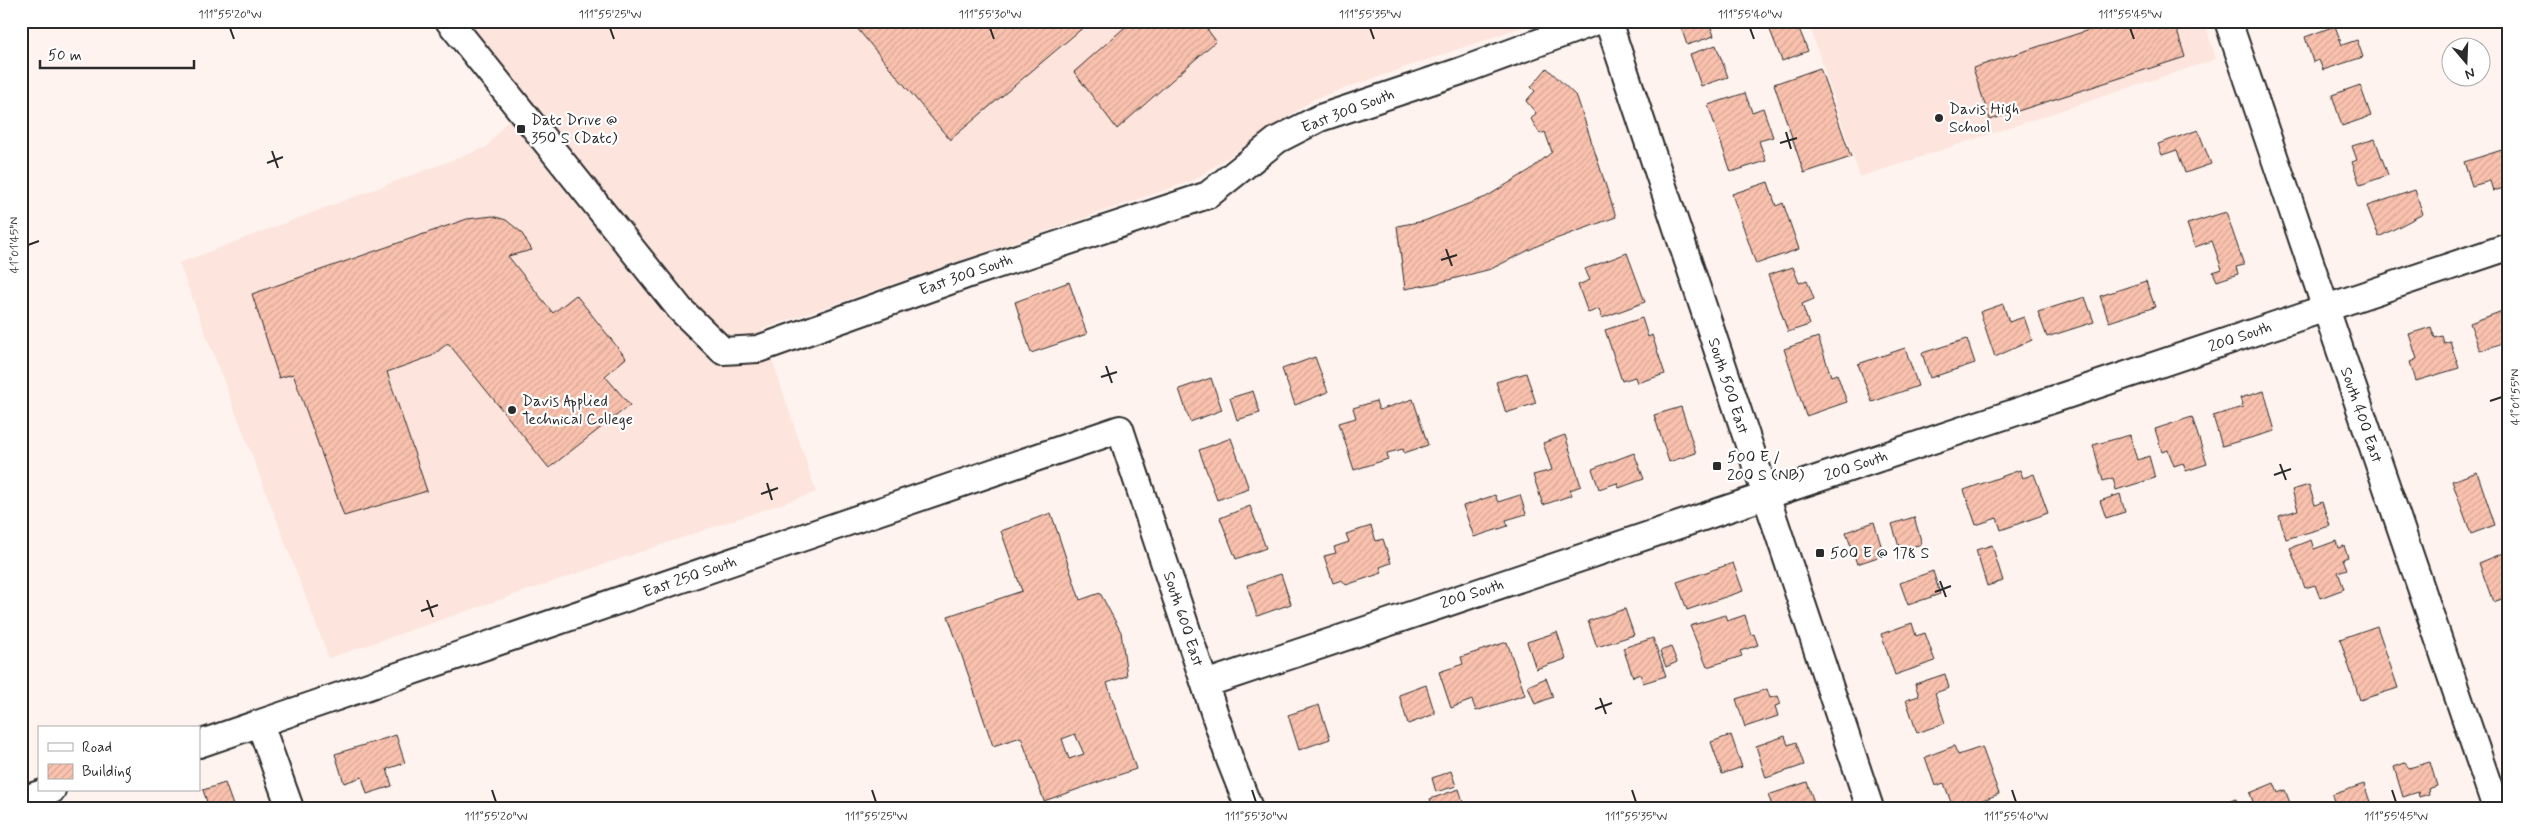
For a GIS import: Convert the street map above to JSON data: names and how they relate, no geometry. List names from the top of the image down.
{
  "streets": {
    "street": [
      "East 300 South",
      "200 South",
      "South 500 East",
      "South 400 East",
      "East 250 South",
      "South 600 East"
    ]
  },
  "crossings": [
    ["200 South", "South 500 East"],
    ["200 South", "South 400 East"],
    ["200 South", "South 600 East"],
    ["East 250 South", "South 600 East"]
  ],
  "places": {
    "other": ["Davis High School", "Davis Applied Technical College"],
    "transit": ["Datc Drive @ 350 S (Datc)", "500 E / 200 S (NB)", "500 E @ 178 S"]
  },
  "legend": ["Road", "Building"],
  "scale_bar": "50 m",
  "north": "bottom",
  "coordinates": [
    "111°55'20\"W",
    "111°55'25\"W",
    "111°55'30\"W",
    "111°55'35\"W",
    "111°55'40\"W",
    "111°55'45\"W",
    "41°01'45\"N",
    "41°01'55\"N"
  ]
}
